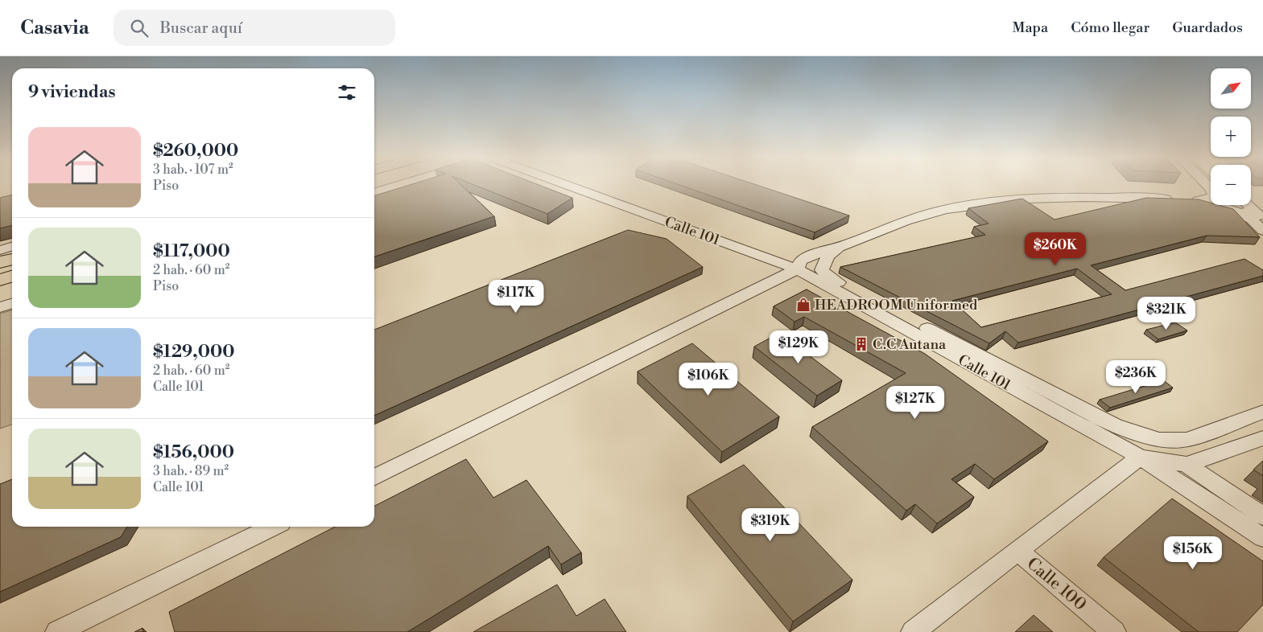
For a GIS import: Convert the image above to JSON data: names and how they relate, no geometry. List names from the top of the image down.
{
  "streets": {
    "street": ["Calle 101", "Calle 100"]
  },
  "places": {
    "shop": ["HEADROOM Uniformed"],
    "building": ["C.C Autana"]
  },
  "north": "top right",
  "page": {
    "header": "Casavia",
    "search": "Buscar aquí",
    "nav": ["Mapa", "Cómo llegar", "Guardados"],
    "map_buttons": ["+", "−"],
    "heading": "9 viviendas",
    "list": [
      {
        "name": "$260,000",
        "note": "3 hab. · 107 m² · Piso"
      },
      {
        "name": "$117,000",
        "note": "2 hab. · 60 m² · Piso"
      },
      {
        "name": "$129,000",
        "note": "2 hab. · 60 m² · Calle 101"
      },
      {
        "name": "$156,000",
        "note": "3 hab. · 89 m² · Calle 101"
      }
    ],
    "price": [
      "$260K",
      "$117K",
      "$321K",
      "$129K",
      "$236K",
      "$106K",
      "$127K",
      "$319K",
      "$156K"
    ]
  }
}
